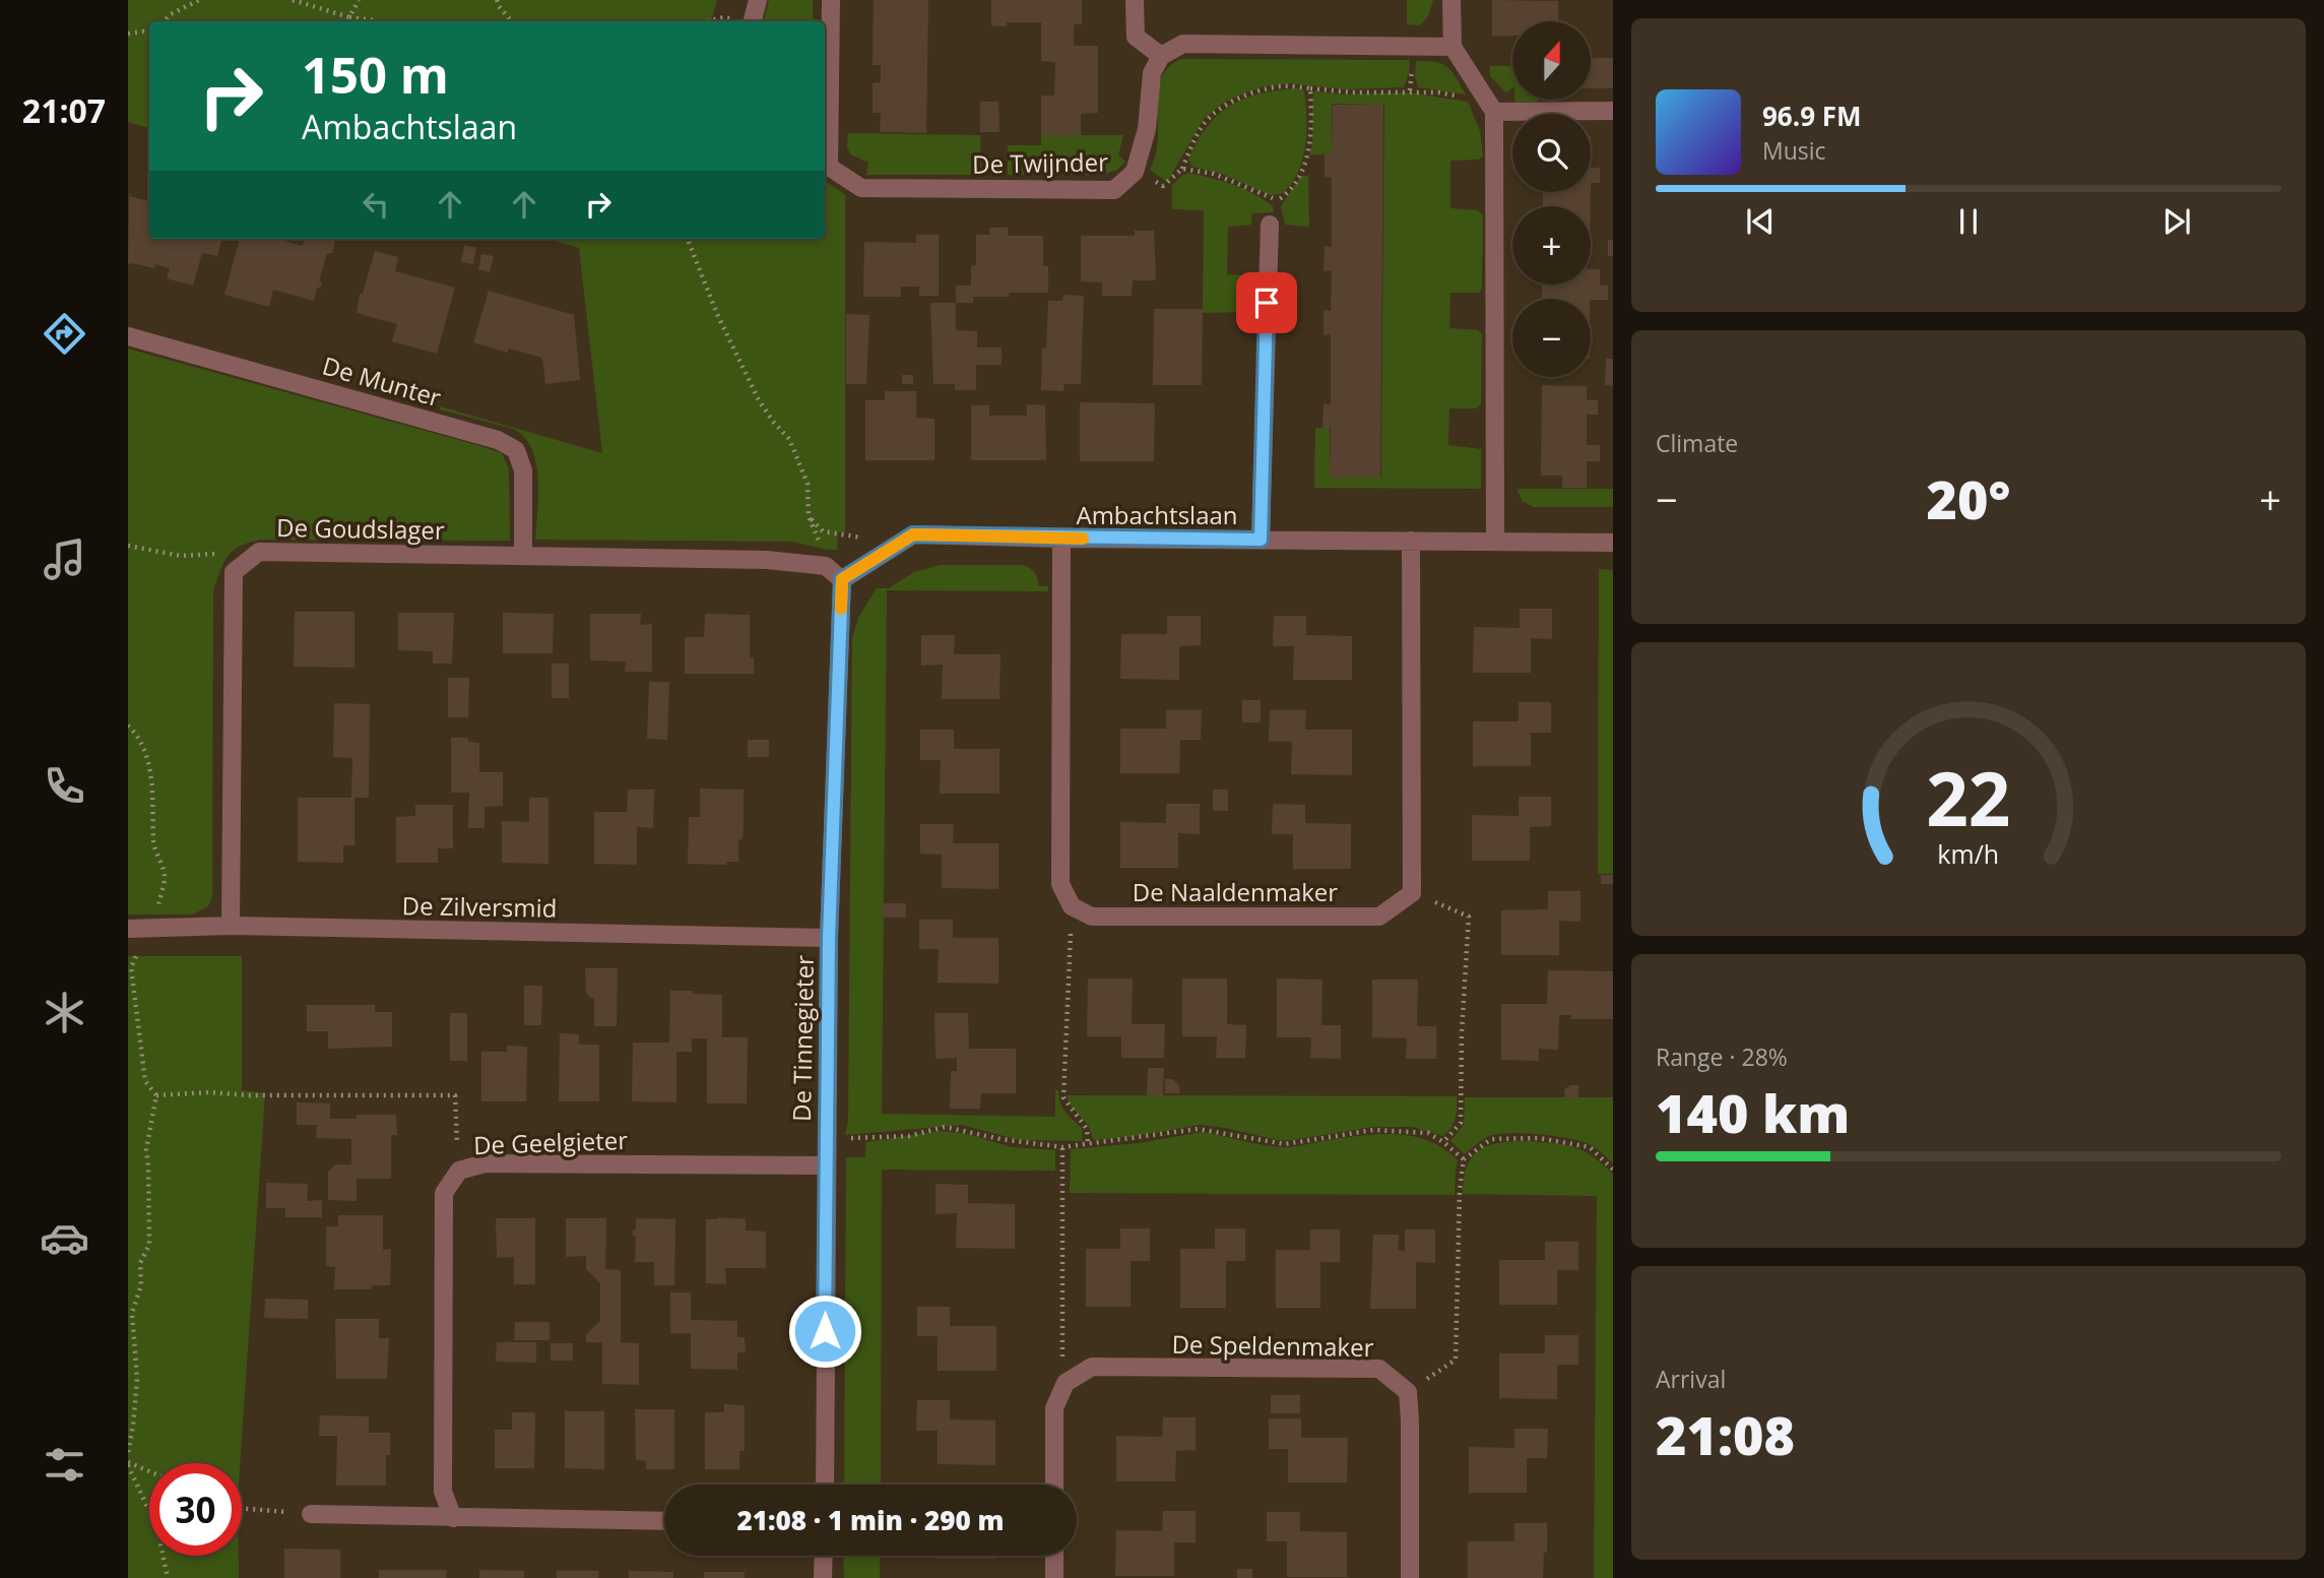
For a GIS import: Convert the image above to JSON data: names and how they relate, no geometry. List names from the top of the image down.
{
  "streets": {
    "street": [
      "De Twijnder",
      "De Munter",
      "Ambachtslaan",
      "De Goudslager",
      "De Naaldenmaker",
      "De Zilversmid",
      "De Tinnegieter",
      "De Geelgieter",
      "De Speldenmaker"
    ]
  },
  "crossings": [
    ["De Munter", "De Goudslager"],
    ["Ambachtslaan", "De Goudslager"],
    ["Ambachtslaan", "De Tinnegieter"],
    ["De Goudslager", "De Zilversmid"],
    ["De Goudslager", "De Tinnegieter"],
    ["De Zilversmid", "De Tinnegieter"],
    ["De Tinnegieter", "De Geelgieter"]
  ],
  "north": "top",
  "page": {
    "tabs": "21:07",
    "map_buttons": ["+", "−"],
    "turn": ["150 m", "Ambachtslaan"],
    "song": ["96.9 FM", "Music"],
    "tile": [
      "Climate",
      ["Range · 28%", "140 km"],
      ["Arrival", "21:08"]
    ],
    "heat": ["−", "20°", "+"],
    "limit": "30",
    "trip": "21:08 · 1 min · 290 m",
    "gauge": ["22", "km/h"]
  }
}
